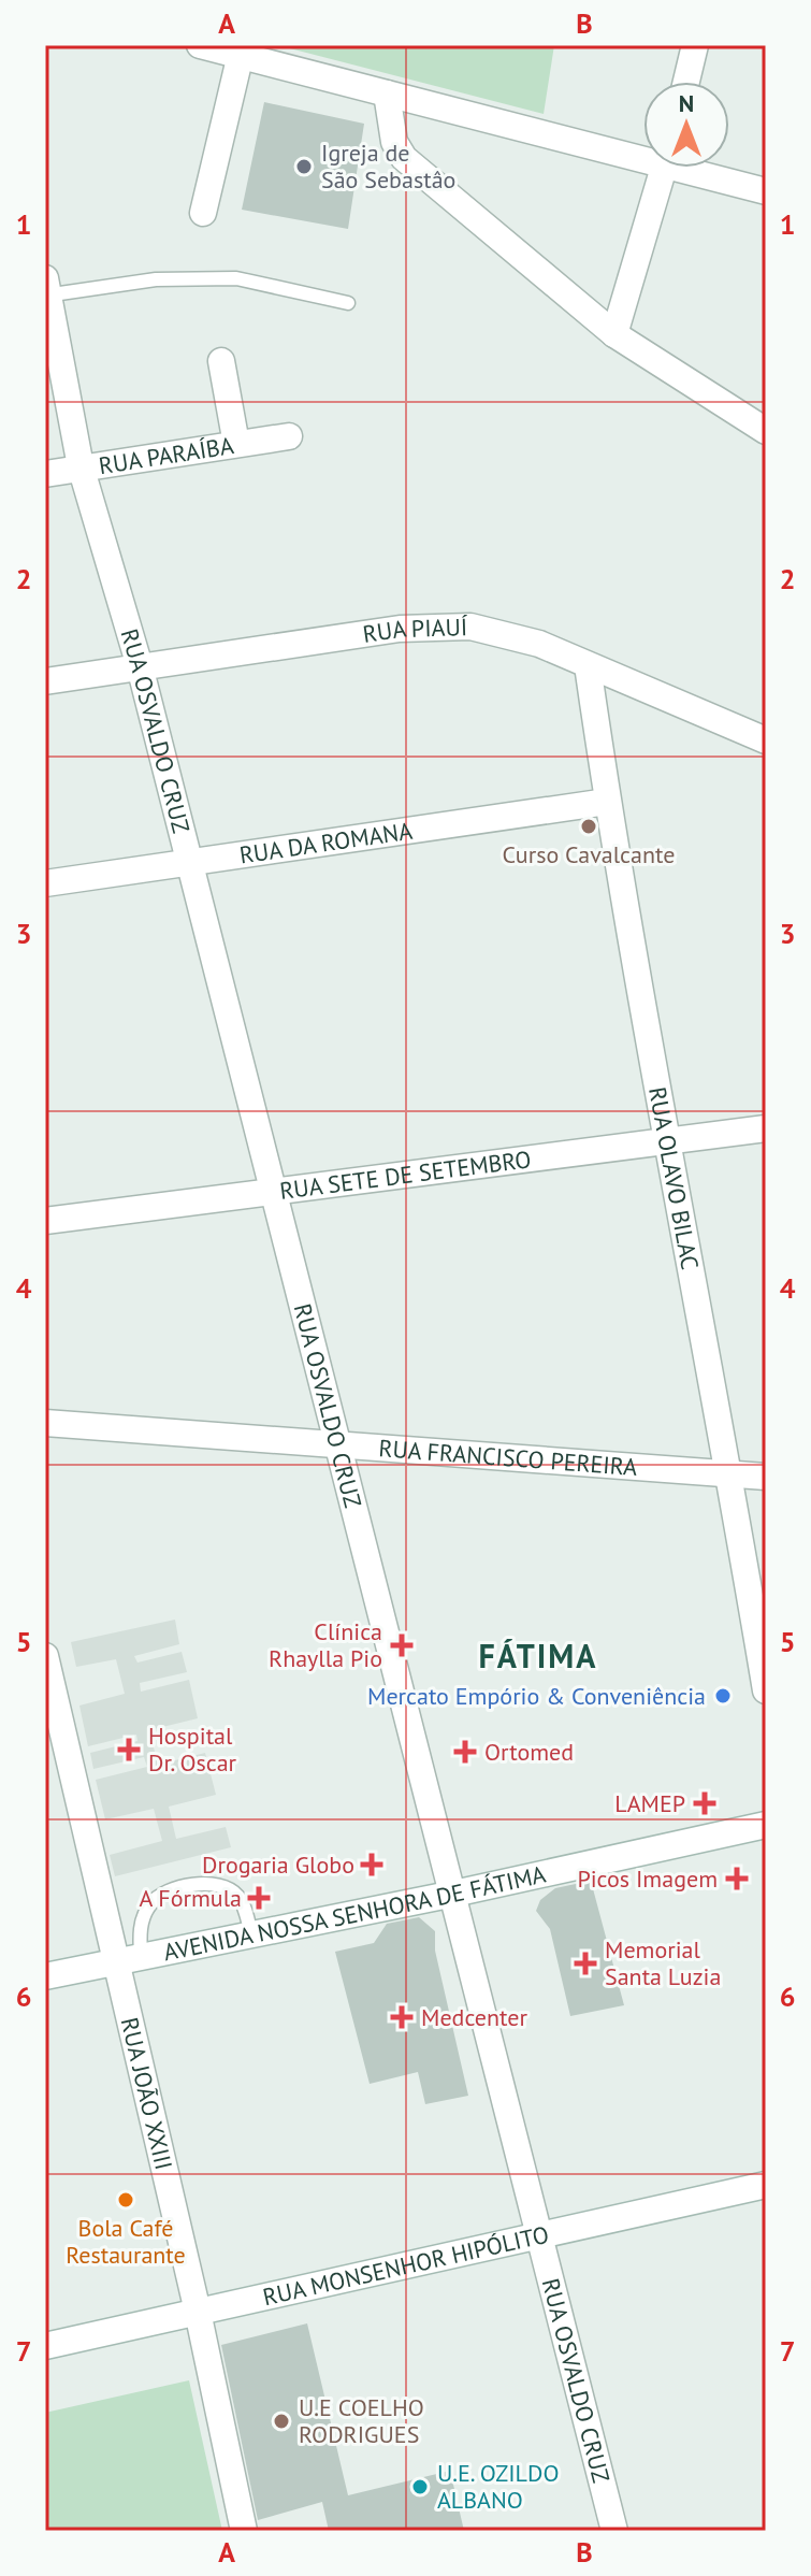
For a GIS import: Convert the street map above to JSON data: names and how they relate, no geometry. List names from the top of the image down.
{
  "streets": {
    "street": [
      "RUA PARAÍBA",
      "RUA PIAUÍ",
      "RUA OSVALDO CRUZ",
      "RUA DA ROMANA",
      "RUA SETE DE SETEMBRO",
      "RUA OLAVO BILAC",
      "RUA FRANCISCO PEREIRA",
      "AVENIDA NOSSA SENHORA DE FÁTIMA",
      "RUA JOÃO XXIII",
      "RUA MONSENHOR HIPÓLITO"
    ]
  },
  "crossings": [
    ["RUA PARAÍBA", "RUA OSVALDO CRUZ"],
    ["RUA PIAUÍ", "RUA OSVALDO CRUZ"],
    ["RUA PIAUÍ", "RUA OLAVO BILAC"],
    ["RUA OSVALDO CRUZ", "RUA DA ROMANA"],
    ["RUA OSVALDO CRUZ", "RUA SETE DE SETEMBRO"],
    ["RUA OSVALDO CRUZ", "RUA FRANCISCO PEREIRA"],
    ["RUA OSVALDO CRUZ", "AVENIDA NOSSA SENHORA DE FÁTIMA"],
    ["RUA OSVALDO CRUZ", "RUA MONSENHOR HIPÓLITO"],
    ["RUA DA ROMANA", "RUA OLAVO BILAC"],
    ["RUA SETE DE SETEMBRO", "RUA OLAVO BILAC"],
    ["RUA OLAVO BILAC", "RUA FRANCISCO PEREIRA"],
    ["AVENIDA NOSSA SENHORA DE FÁTIMA", "RUA JOÃO XXIII"],
    ["RUA JOÃO XXIII", "RUA MONSENHOR HIPÓLITO"]
  ],
  "districts": ["FÁTIMA"],
  "places": {
    "other": [
      "Igreja de São Sebastâo",
      "Curso Cavalcante",
      "Mercato Empório & Conveniência",
      "Bola Café Restaurante",
      "U.E COELHO RODRIGUES",
      "U.E. OZILDO ALBANO"
    ],
    "health": [
      "Clínica Rhaylla Pio",
      "Hospital Dr. Oscar",
      "Ortomed",
      "LAMEP",
      "Drogaria Globo",
      "Picos Imagem",
      "A Fórmula",
      "Memorial Santa Luzia",
      "Medcenter"
    ]
  },
  "north": "top",
  "grid": {
    "columns": ["A", "B"],
    "rows": [
      "1",
      "2",
      "3",
      "4",
      "5",
      "6",
      "7"
    ]
  }
}
